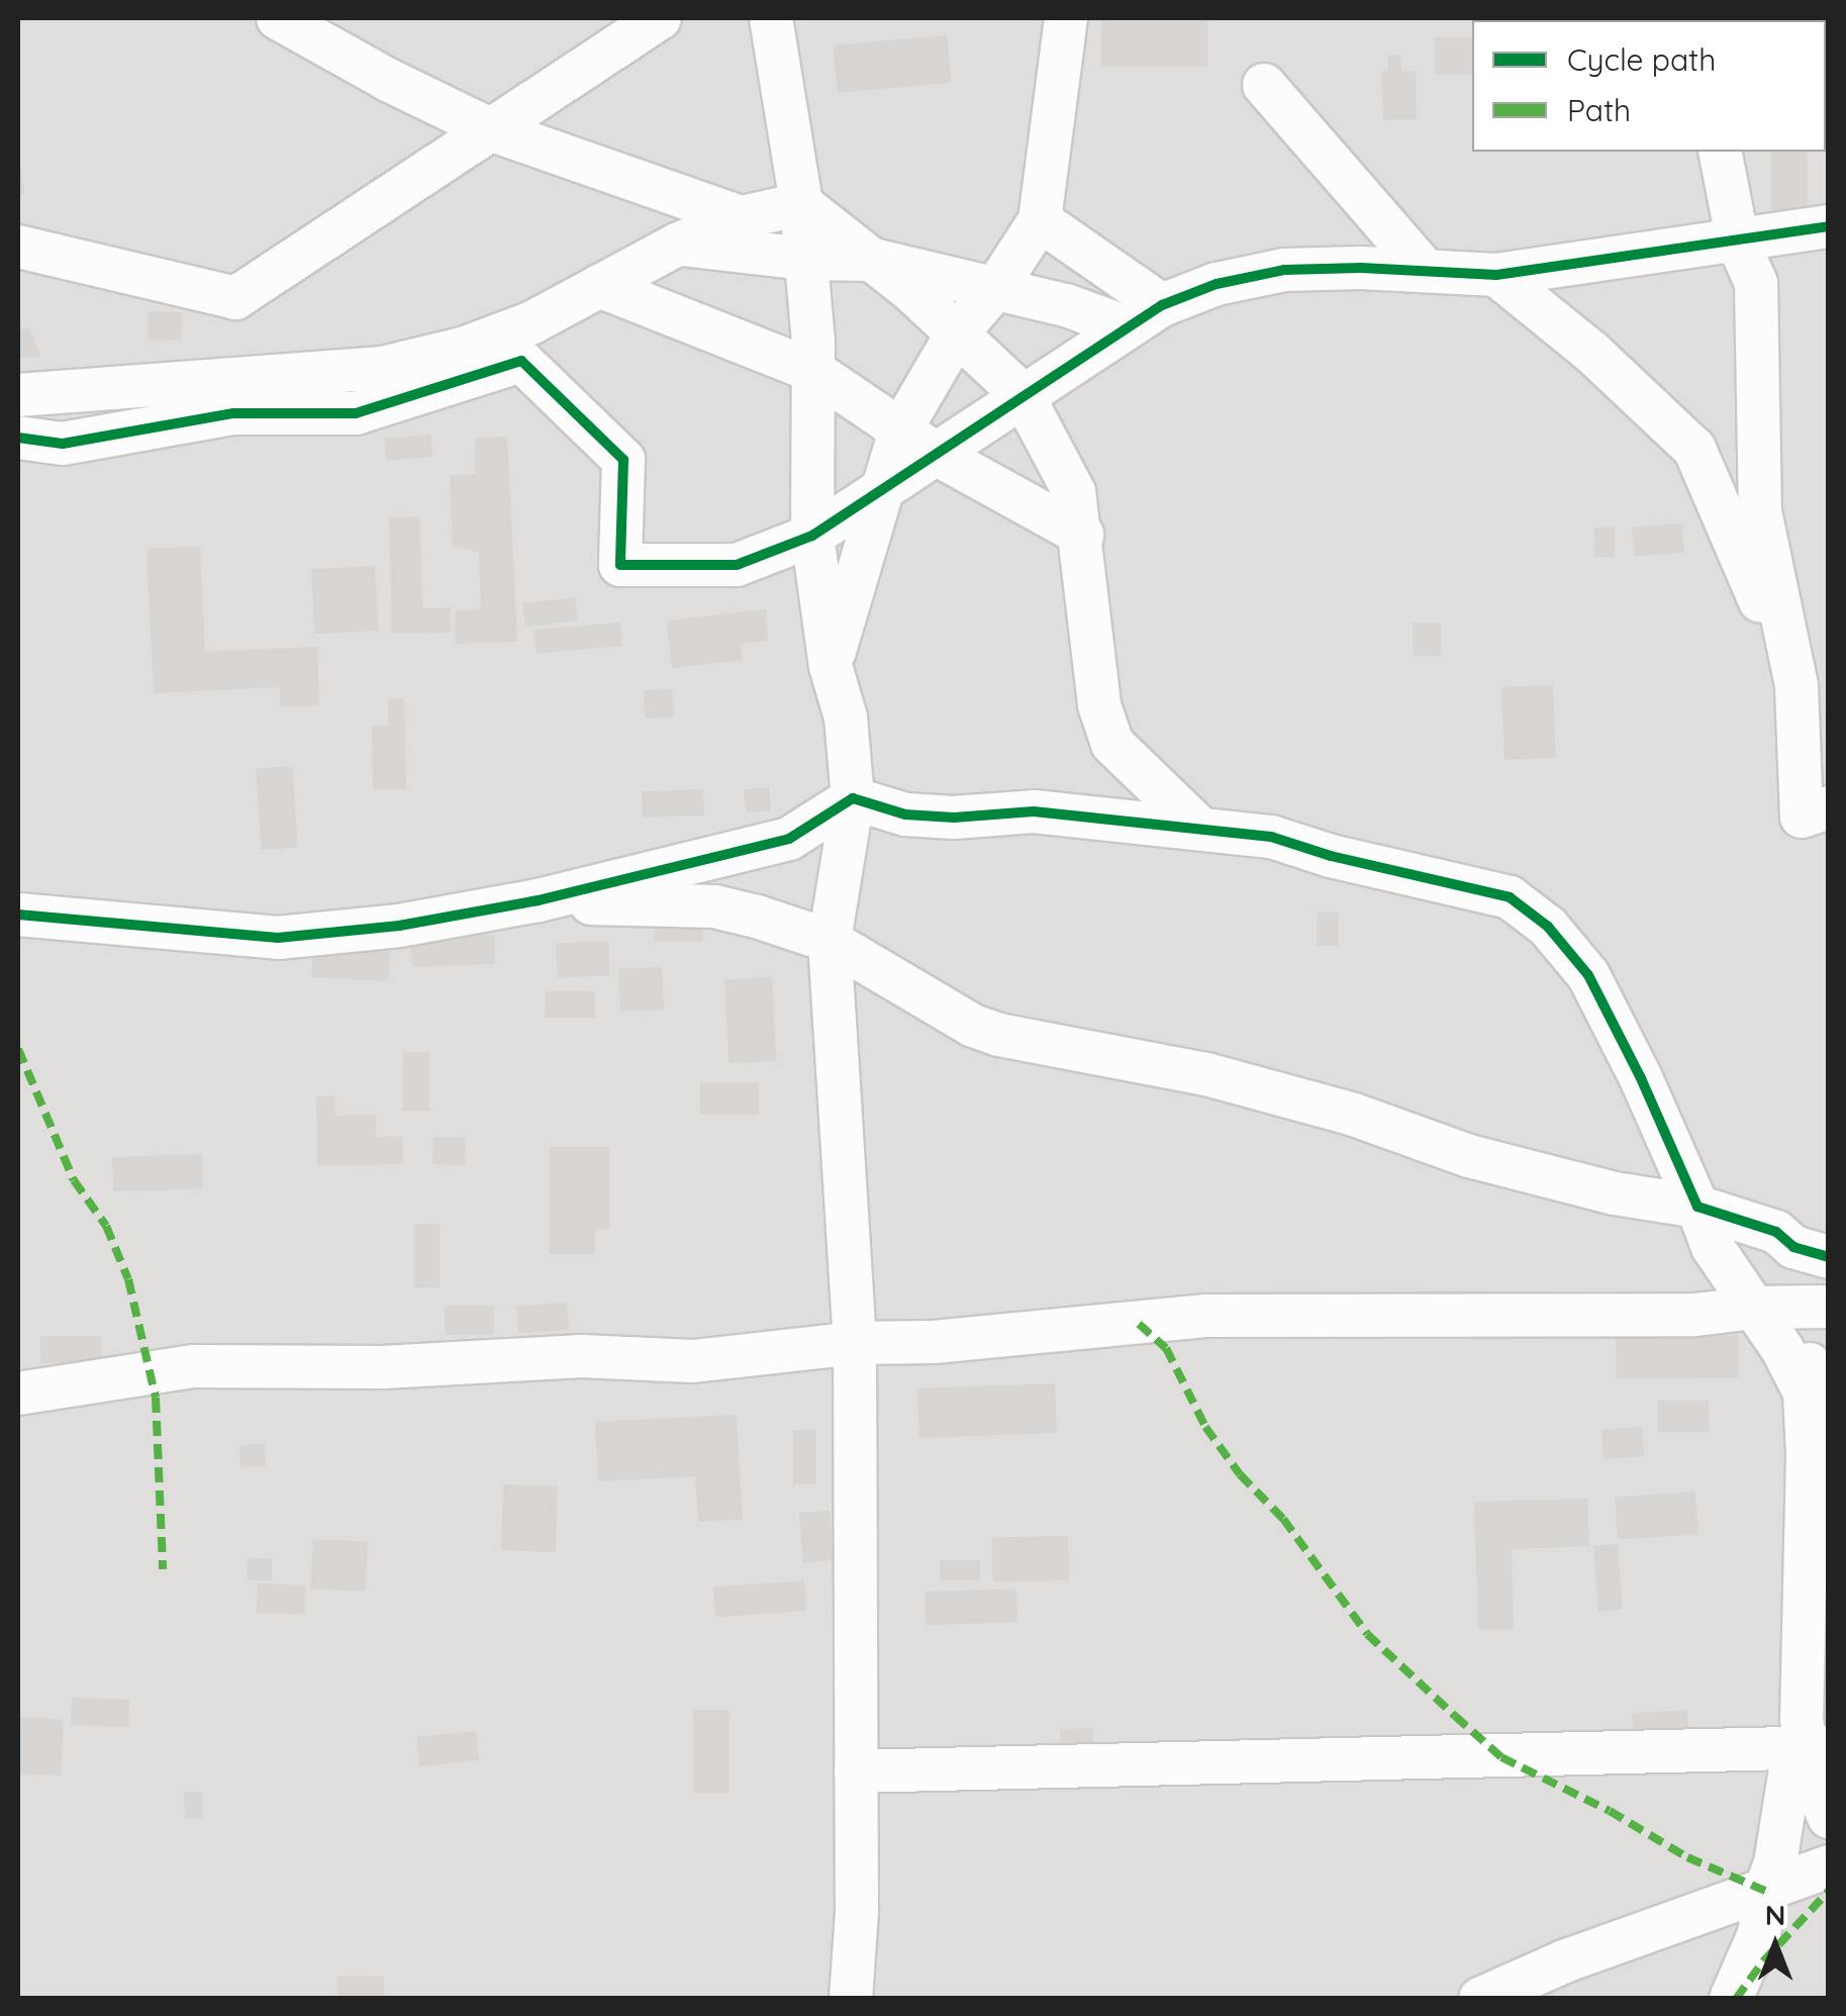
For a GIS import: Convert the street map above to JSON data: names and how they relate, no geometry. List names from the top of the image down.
{
  "legend": ["Cycle path", "Path"],
  "north": "top"
}
